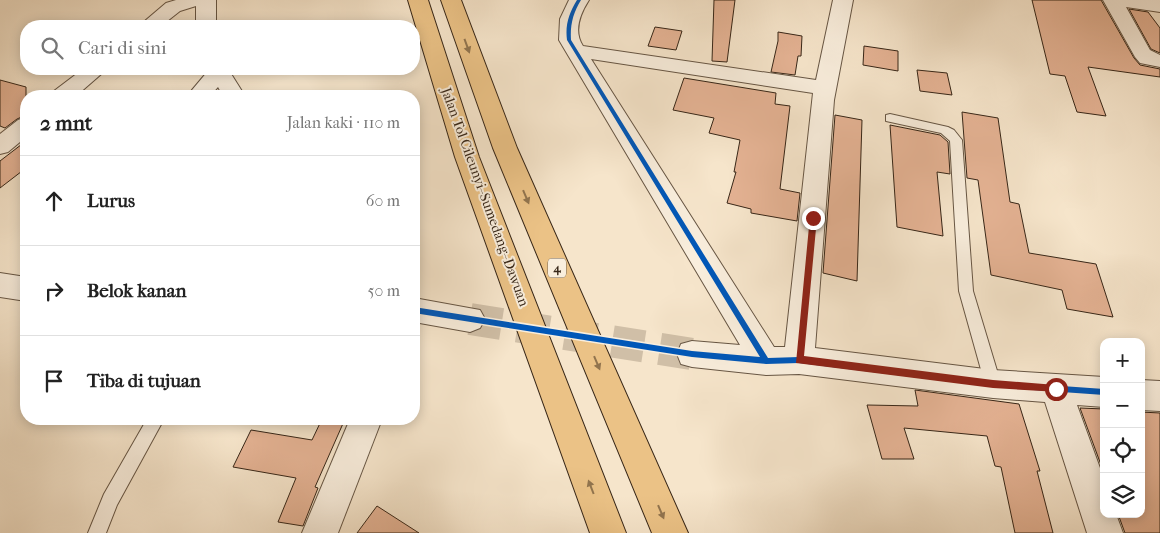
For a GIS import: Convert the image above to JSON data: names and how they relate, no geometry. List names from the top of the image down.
{
  "streets": {
    "highway": ["Jalan Tol Cileunyi–Sumedang–Dawuan", "4"]
  },
  "page": {
    "search": "Cari di sini",
    "heading": ["2 mnt", "Jalan kaki · 110 m"],
    "list": [
      ["Lurus", "60 m"],
      ["Belok kanan", "50 m"],
      "Tiba di tujuan"
    ],
    "map_buttons": ["+", "−"]
  }
}
